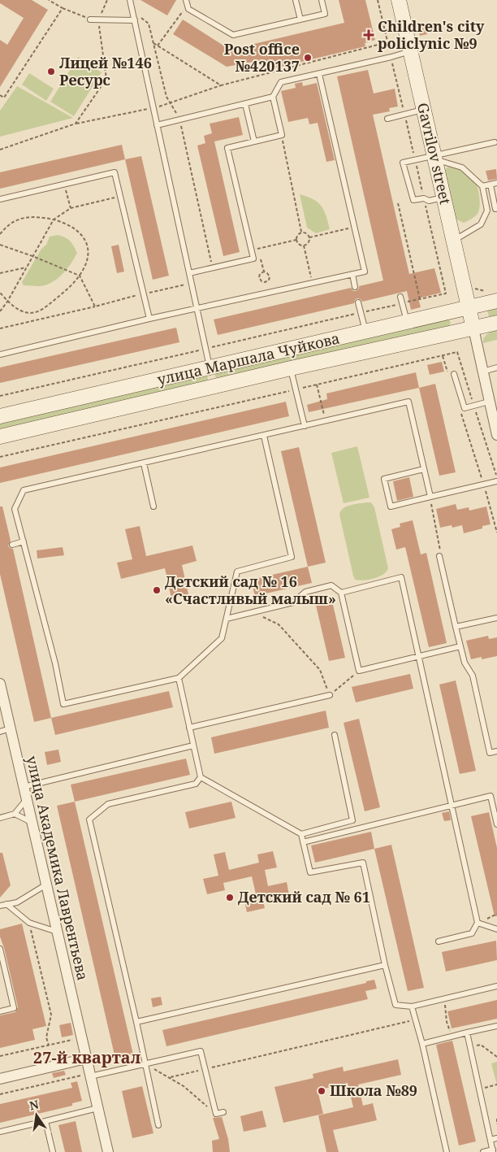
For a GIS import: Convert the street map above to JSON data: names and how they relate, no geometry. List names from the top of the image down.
{
  "streets": {
    "main road": ["Gavrilov street", "улица Маршала Чуйкова"],
    "street": ["улица Академика Лаврентьева"]
  },
  "crossings": [
    ["Gavrilov street", "улица Маршала Чуйкова"]
  ],
  "districts": ["27-й квартал"],
  "places": {
    "health": ["Children's city policlynic №9"],
    "other": [
      "Post office №420137",
      "Лицей №146 Ресурс",
      "Детский сад № 16 «Счастливый малыш»",
      "Детский сад № 61",
      "Школа №89"
    ]
  },
  "north": "top"
}
